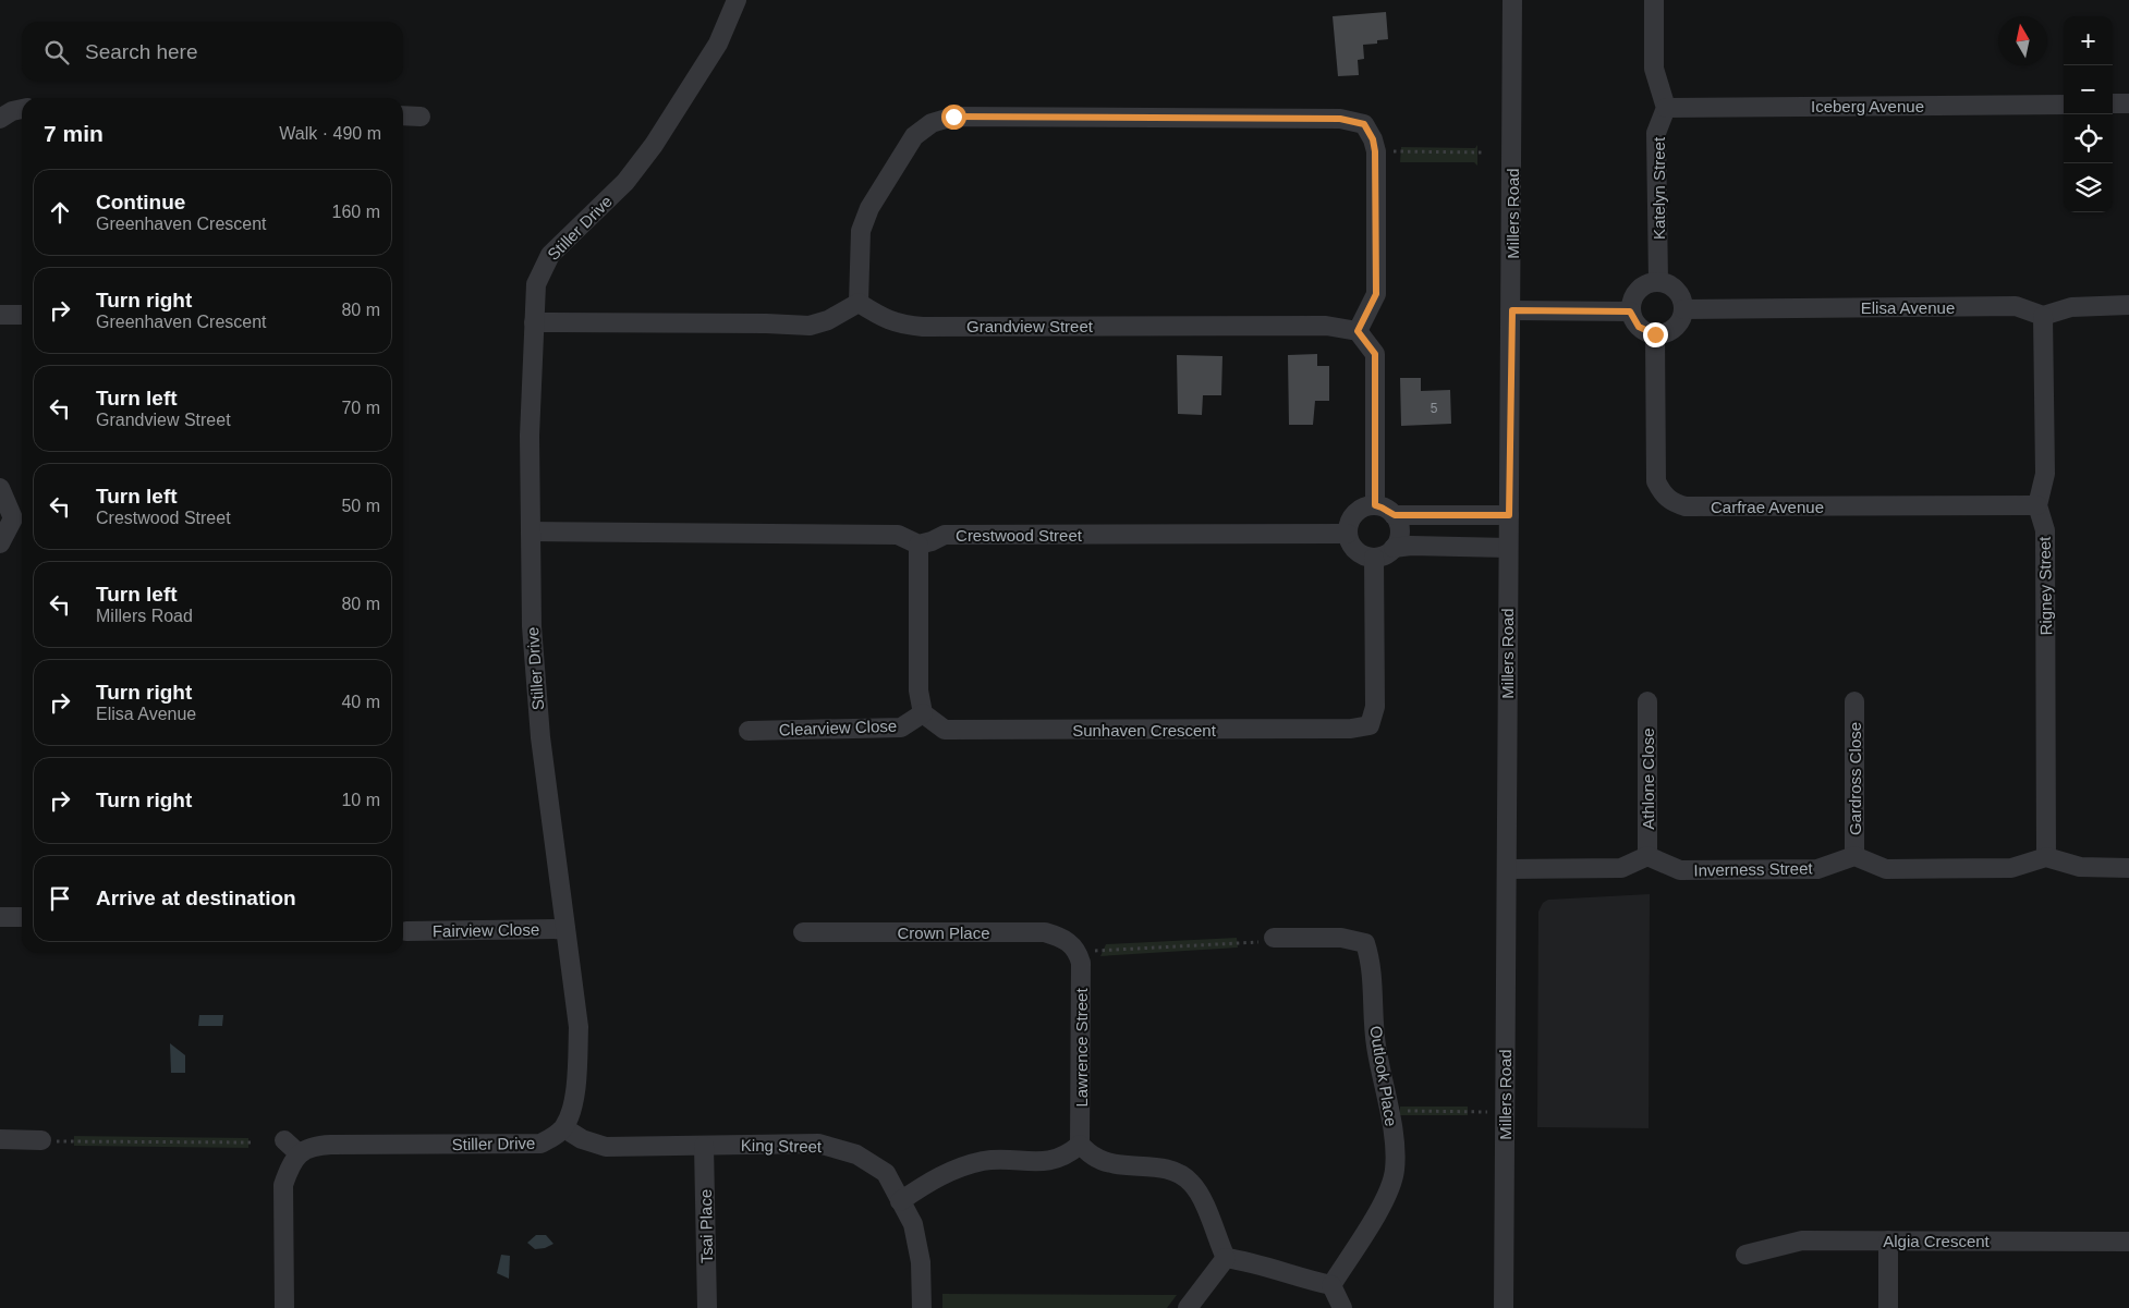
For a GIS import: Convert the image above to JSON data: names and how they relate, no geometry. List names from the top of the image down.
{
  "streets": {
    "street": [
      "Iceberg Avenue",
      "Katelyn Street",
      "Millers Road",
      "Stiller Drive",
      "Elisa Avenue",
      "Grandview Street",
      "Carfrae Avenue",
      "Crestwood Street",
      "Rigney Street",
      "Clearview Close",
      "Sunhaven Crescent",
      "Athlone Close",
      "Gardross Close",
      "Inverness Street",
      "Fairview Close",
      "Crown Place",
      "Lawrence Street",
      "Outlook Place",
      "King Street",
      "Tsai Place",
      "Algia Crescent"
    ]
  },
  "crossings": [
    ["Iceberg Avenue", "Katelyn Street"],
    ["Katelyn Street", "Elisa Avenue"],
    ["Katelyn Street", "Carfrae Avenue"],
    ["Stiller Drive", "Fairview Close"],
    ["Stiller Drive", "King Street"],
    ["Elisa Avenue", "Carfrae Avenue"],
    ["Elisa Avenue", "Rigney Street"],
    ["Carfrae Avenue", "Rigney Street"],
    ["Crestwood Street", "Sunhaven Crescent"],
    ["Clearview Close", "Sunhaven Crescent"],
    ["Athlone Close", "Inverness Street"],
    ["Gardross Close", "Inverness Street"],
    ["Crown Place", "Lawrence Street"],
    ["King Street", "Tsai Place"]
  ],
  "house_numbers": ["5"],
  "north": "top",
  "page": {
    "map_buttons": ["+", "−"],
    "search": "Search here",
    "heading": ["7 min", "Walk · 490 m"],
    "list": [
      ["Continue", "Greenhaven Crescent", "160 m"],
      ["Turn right", "Greenhaven Crescent", "80 m"],
      ["Turn left", "Grandview Street", "70 m"],
      ["Turn left", "Crestwood Street", "50 m"],
      ["Turn left", "Millers Road", "80 m"],
      ["Turn right", "Elisa Avenue", "40 m"],
      ["Turn right", "10 m"],
      "Arrive at destination"
    ]
  }
}
